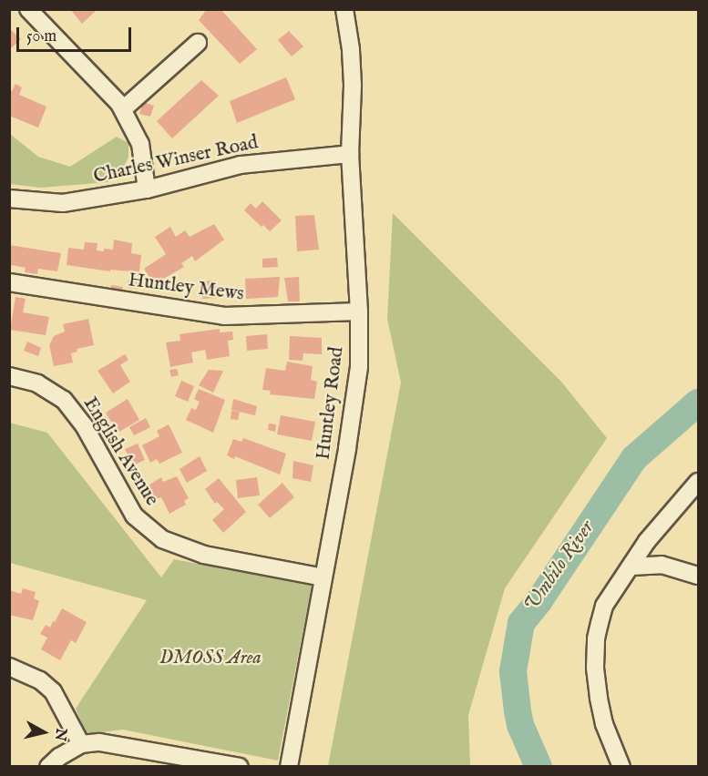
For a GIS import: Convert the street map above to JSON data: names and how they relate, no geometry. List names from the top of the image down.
{
  "streets": {
    "street": [
      "Charles Winser Road",
      "Huntley Mews",
      "Huntley Road",
      "English Avenue"
    ]
  },
  "crossings": [
    ["Charles Winser Road", "Huntley Road"],
    ["Huntley Mews", "Huntley Road"],
    ["Huntley Road", "English Avenue"]
  ],
  "water": ["Umbilo River"],
  "parks": ["DMOSS Area"],
  "scale_bar": "50 m",
  "north": "right"
}
